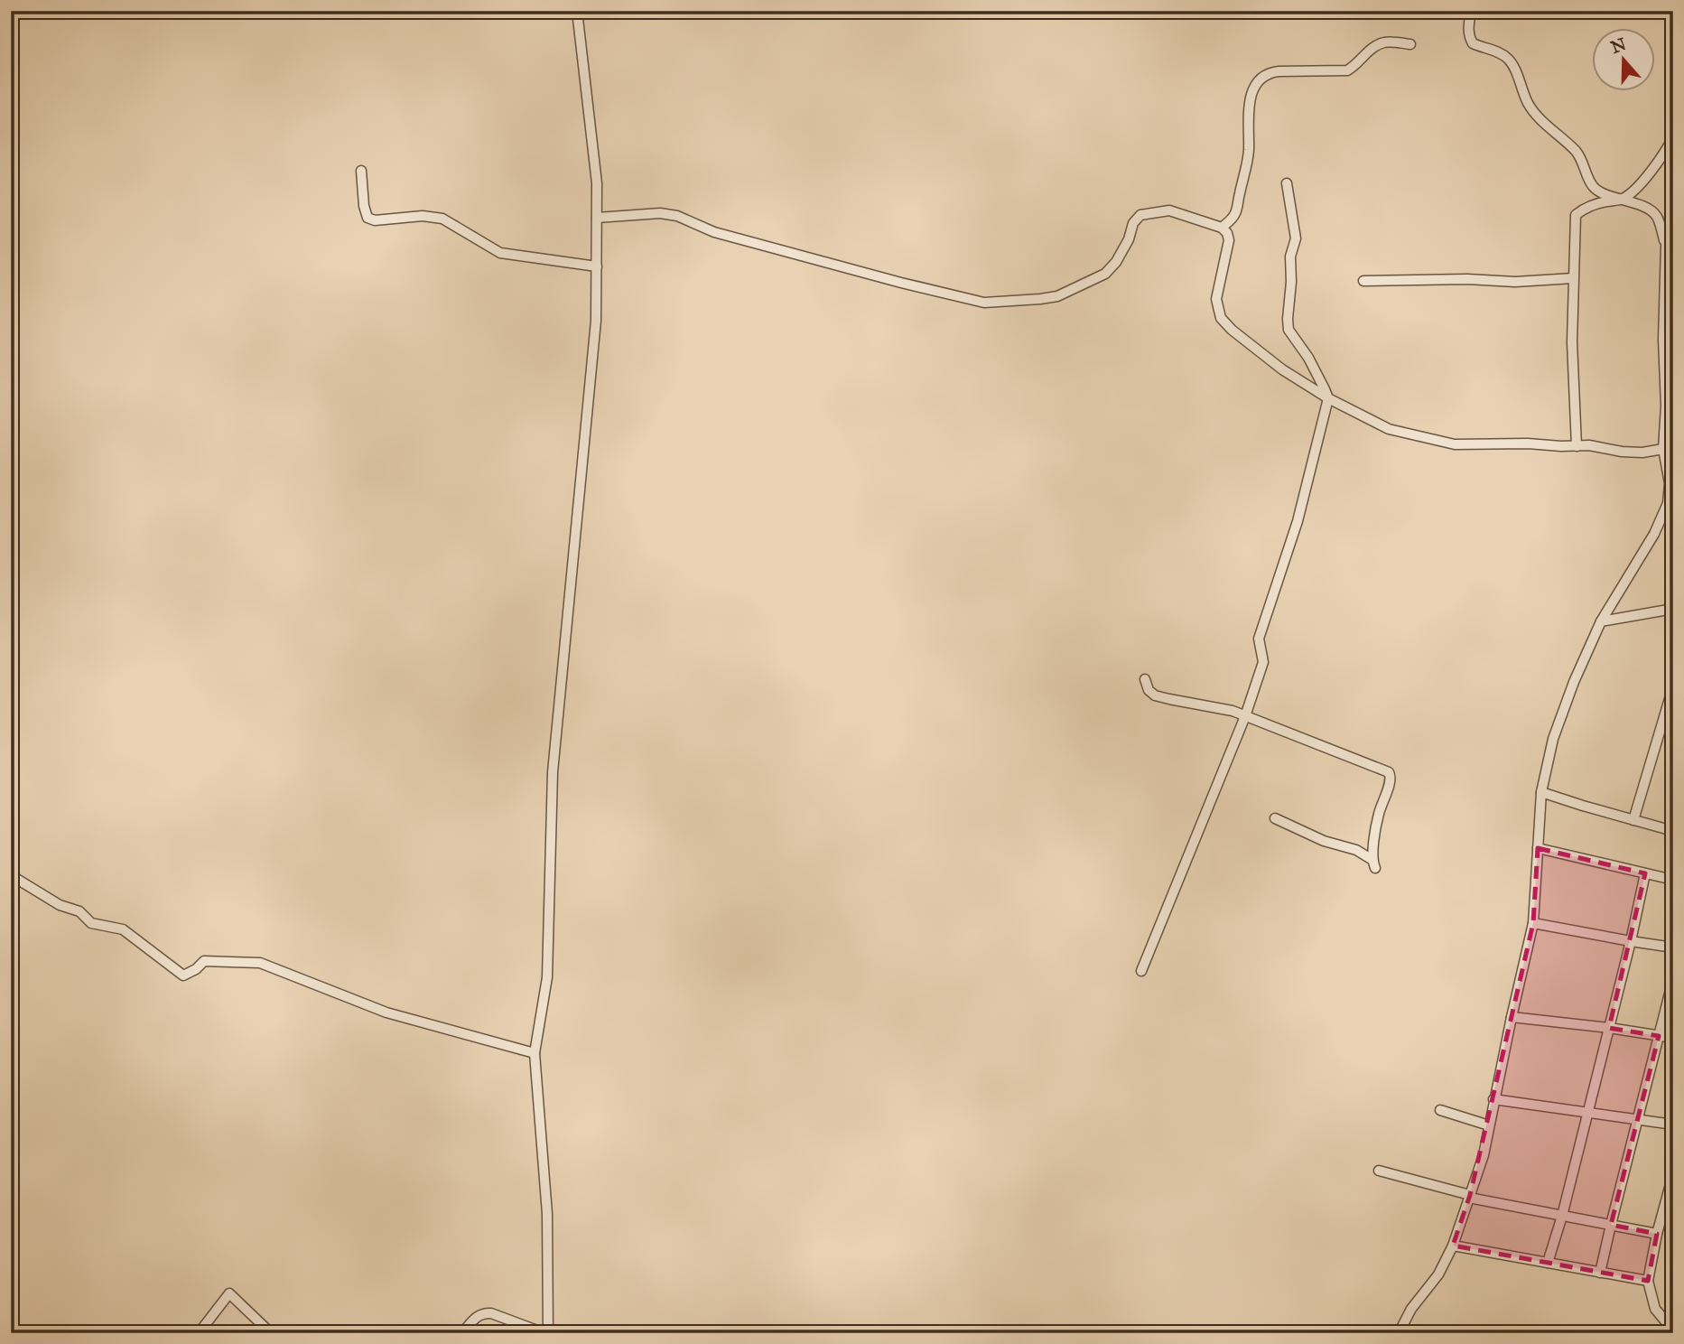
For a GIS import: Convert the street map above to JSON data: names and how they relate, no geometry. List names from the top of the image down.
{
  "north": "top"
}
